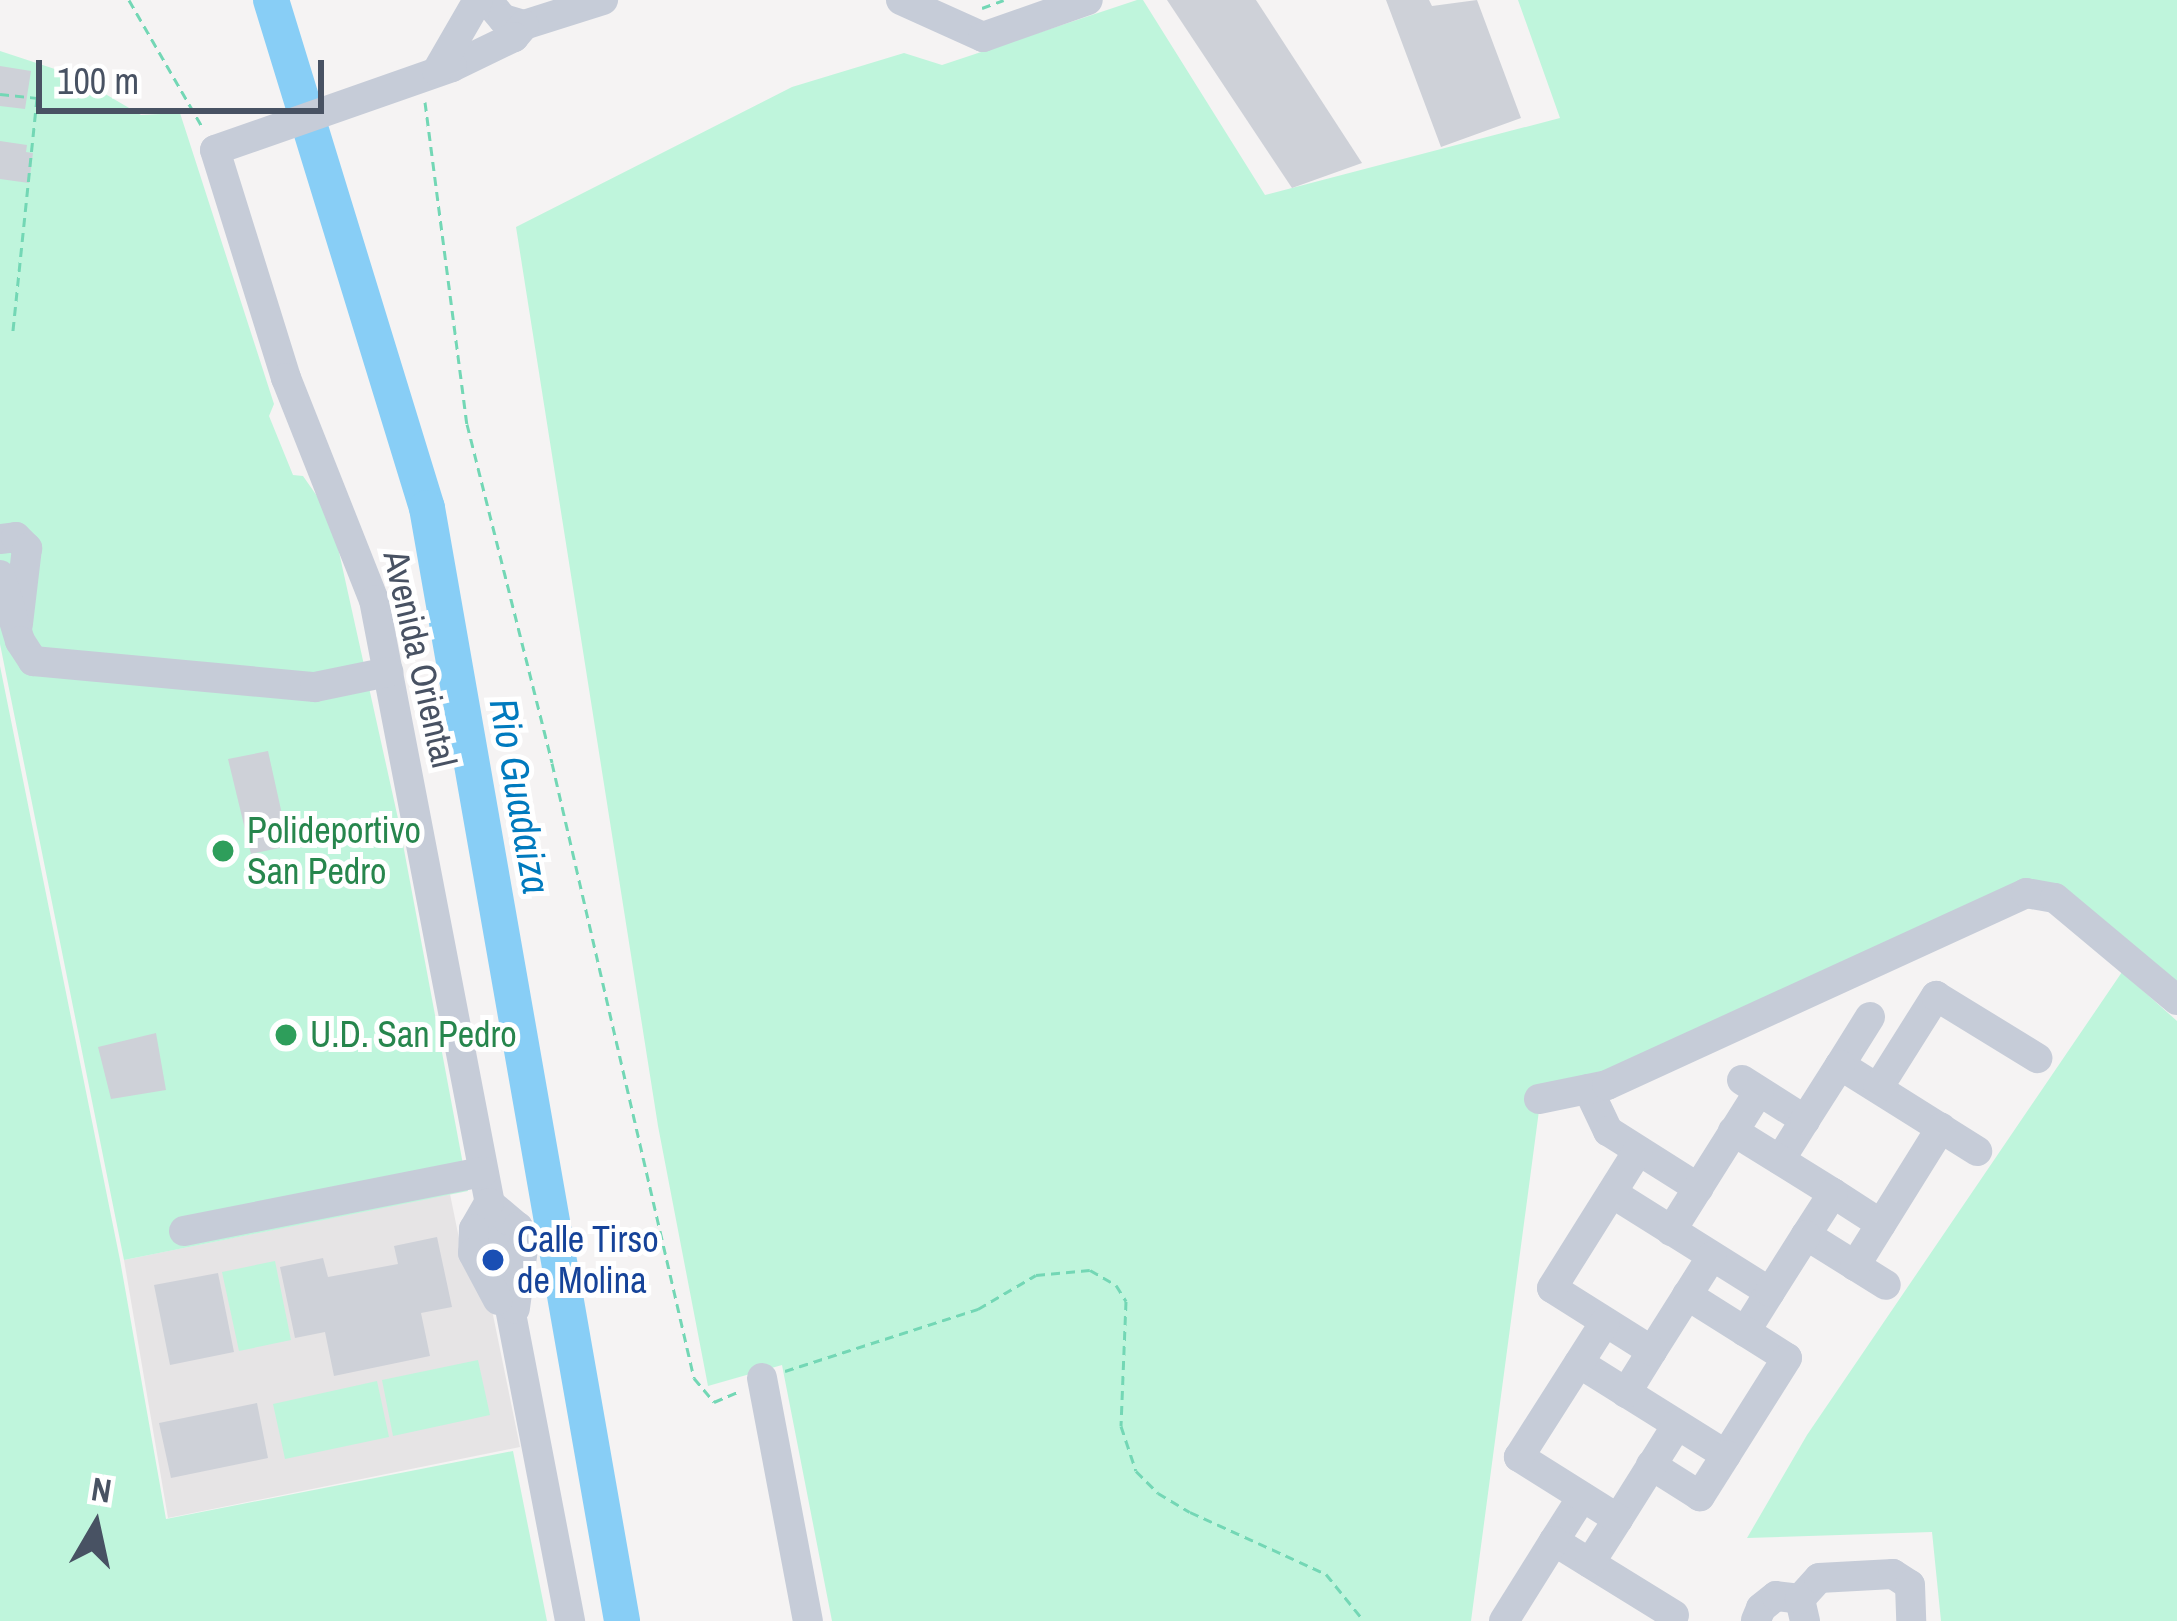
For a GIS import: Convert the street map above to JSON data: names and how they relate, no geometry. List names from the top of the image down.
{
  "streets": {
    "street": ["Avenida Oriental"]
  },
  "water": ["Rio Guadaiza"],
  "places": ["Polideportivo San Pedro", "U.D. San Pedro", "Calle Tirso de Molina"],
  "scale_bar": "100 m",
  "north": "top"
}
